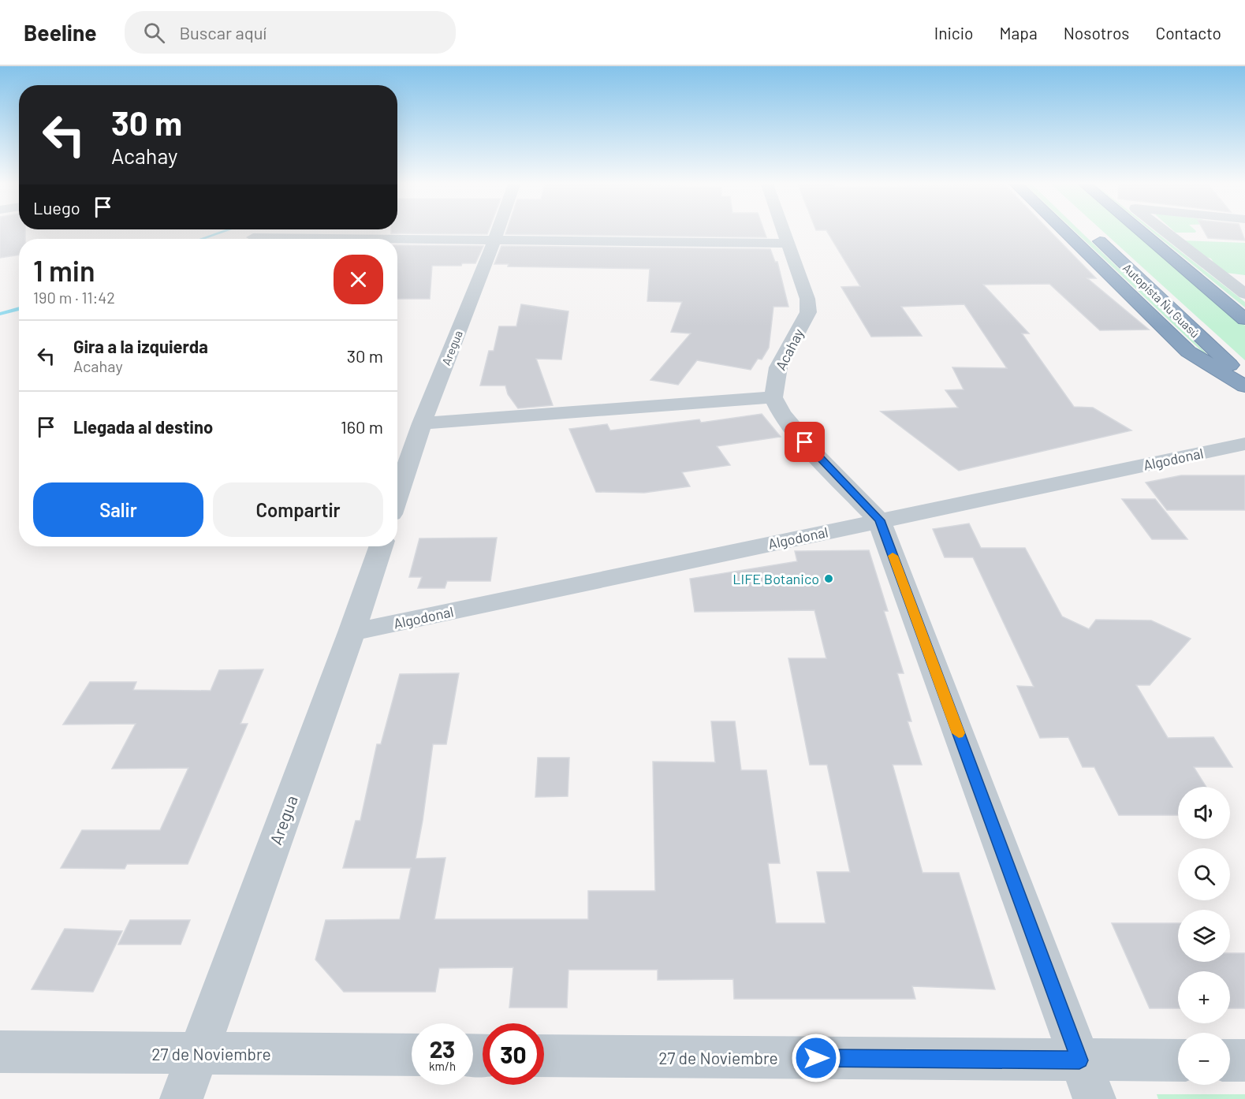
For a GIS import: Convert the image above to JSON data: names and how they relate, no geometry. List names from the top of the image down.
{
  "streets": {
    "highway": ["Autopista Ñu Guasú"],
    "street": [
      "Aregua",
      "Acahay",
      "Algodonal",
      "27 de Noviembre"
    ]
  },
  "crossings": [
    ["Aregua", "Algodonal"],
    ["Aregua", "27 de Noviembre"]
  ],
  "places": ["LIFE Botanico"],
  "page": {
    "header": "Beeline",
    "search": "Buscar aquí",
    "nav": [
      "Inicio",
      "Mapa",
      "Nosotros",
      "Contacto"
    ],
    "turn": ["30 m", "Acahay"],
    "then": "Luego",
    "heading": ["1 min", "190 m · 11:42"],
    "list": [
      {
        "name": "Gira a la izquierda",
        "note": "Acahay",
        "value": "30 m"
      },
      {
        "name": "Llegada al destino",
        "value": "160 m"
      }
    ],
    "buttons": ["Salir", "Compartir"],
    "map_buttons": ["+", "−"],
    "speed": "23 km/h",
    "limit": "30"
  }
}
